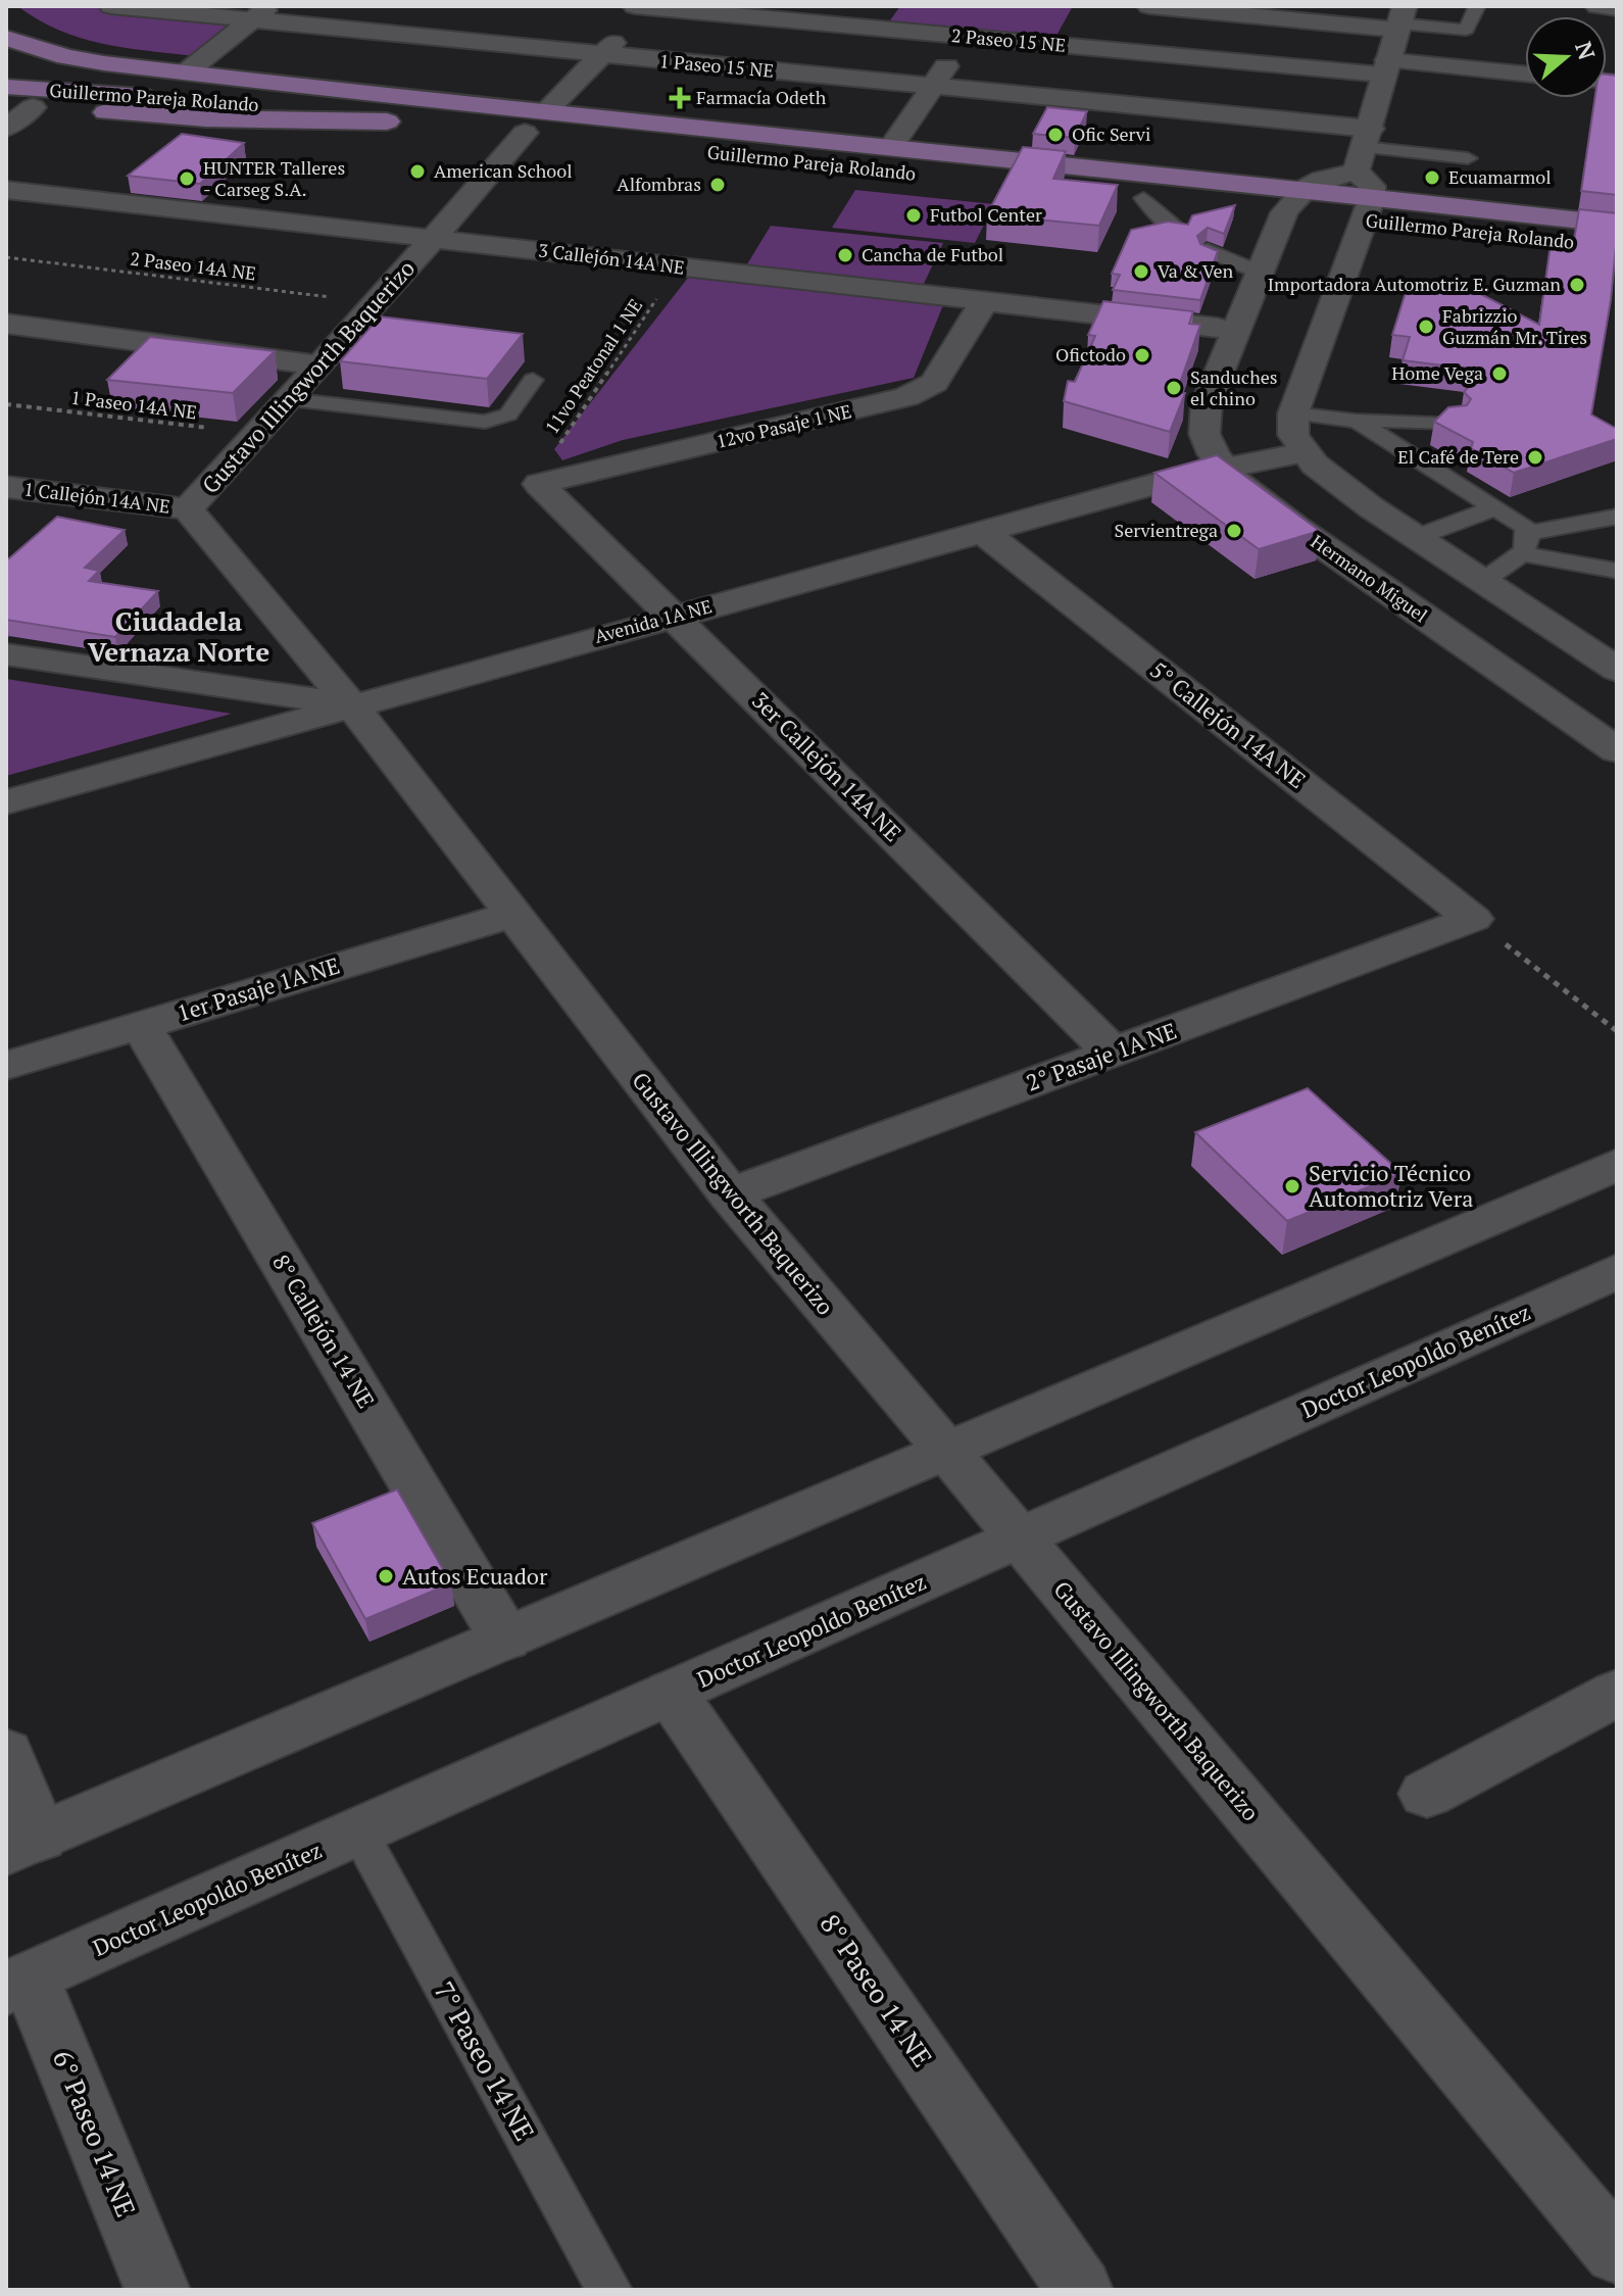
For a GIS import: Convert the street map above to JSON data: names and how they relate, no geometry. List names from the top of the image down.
{
  "streets": {
    "main road": ["Guillermo Pareja Rolando"],
    "street": [
      "2 Paseo 15 NE",
      "1 Paseo 15 NE",
      "3 Callejón 14A NE",
      "Gustavo Illingworth Baquerizo",
      "12vo Pasaje 1 NE",
      "1 Callejón 14A NE",
      "Hermano Miguel",
      "Avenida 1A NE",
      "5° Callejón 14A NE",
      "3er Callejón 14A NE",
      "1er Pasaje 1A NE",
      "2° Pasaje 1A NE",
      "8° Callejón 14 NE",
      "Doctor Leopoldo Benítez",
      "8° Paseo 14 NE",
      "6° Paseo 14 NE"
    ],
    "lane": ["7° Paseo 14 NE"],
    "path": ["2 Paseo 14A NE", "11vo Peatonal 1 NE", "1 Paseo 14A NE"]
  },
  "crossings": [
    ["2 Paseo 15 NE", "Gustavo Illingworth Baquerizo"],
    ["1 Paseo 15 NE", "Gustavo Illingworth Baquerizo"],
    ["Guillermo Pareja Rolando", "Gustavo Illingworth Baquerizo"],
    ["Guillermo Pareja Rolando", "Hermano Miguel"],
    ["3 Callejón 14A NE", "11vo Peatonal 1 NE"],
    ["3 Callejón 14A NE", "Gustavo Illingworth Baquerizo"],
    ["3 Callejón 14A NE", "12vo Pasaje 1 NE"],
    ["2 Paseo 14A NE", "Gustavo Illingworth Baquerizo"],
    ["11vo Peatonal 1 NE", "12vo Pasaje 1 NE"],
    ["11vo Peatonal 1 NE", "3er Callejón 14A NE"],
    ["Gustavo Illingworth Baquerizo", "1 Paseo 14A NE"],
    ["Gustavo Illingworth Baquerizo", "1 Callejón 14A NE"],
    ["Gustavo Illingworth Baquerizo", "Avenida 1A NE"],
    ["Gustavo Illingworth Baquerizo", "1er Pasaje 1A NE"],
    ["Gustavo Illingworth Baquerizo", "2° Pasaje 1A NE"],
    ["Gustavo Illingworth Baquerizo", "Doctor Leopoldo Benítez"],
    ["12vo Pasaje 1 NE", "3er Callejón 14A NE"],
    ["Hermano Miguel", "Avenida 1A NE"],
    ["Avenida 1A NE", "5° Callejón 14A NE"],
    ["Avenida 1A NE", "3er Callejón 14A NE"],
    ["5° Callejón 14A NE", "2° Pasaje 1A NE"],
    ["3er Callejón 14A NE", "2° Pasaje 1A NE"],
    ["1er Pasaje 1A NE", "8° Callejón 14 NE"],
    ["Doctor Leopoldo Benítez", "8° Paseo 14 NE"],
    ["Doctor Leopoldo Benítez", "7° Paseo 14 NE"],
    ["Doctor Leopoldo Benítez", "6° Paseo 14 NE"]
  ],
  "districts": ["Ciudadela Vernaza Norte"],
  "places": {
    "health": ["Farmacía Odeth"],
    "other": [
      "Ofic Servi",
      "American School",
      "Ecuamarmol",
      "HUNTER Talleres - Carseg S.A.",
      "Alfombras",
      "Futbol Center",
      "Cancha de Futbol",
      "Va & Ven",
      "Importadora Automotriz E. Guzman",
      "Fabrizzio Guzmán Mr. Tires",
      "Ofictodo",
      "Home Vega",
      "Sanduches el chino",
      "El Café de Tere",
      "Servientrega",
      "Servicio Técnico Automotriz Vera",
      "Autos Ecuador"
    ]
  },
  "north": "right"
}
